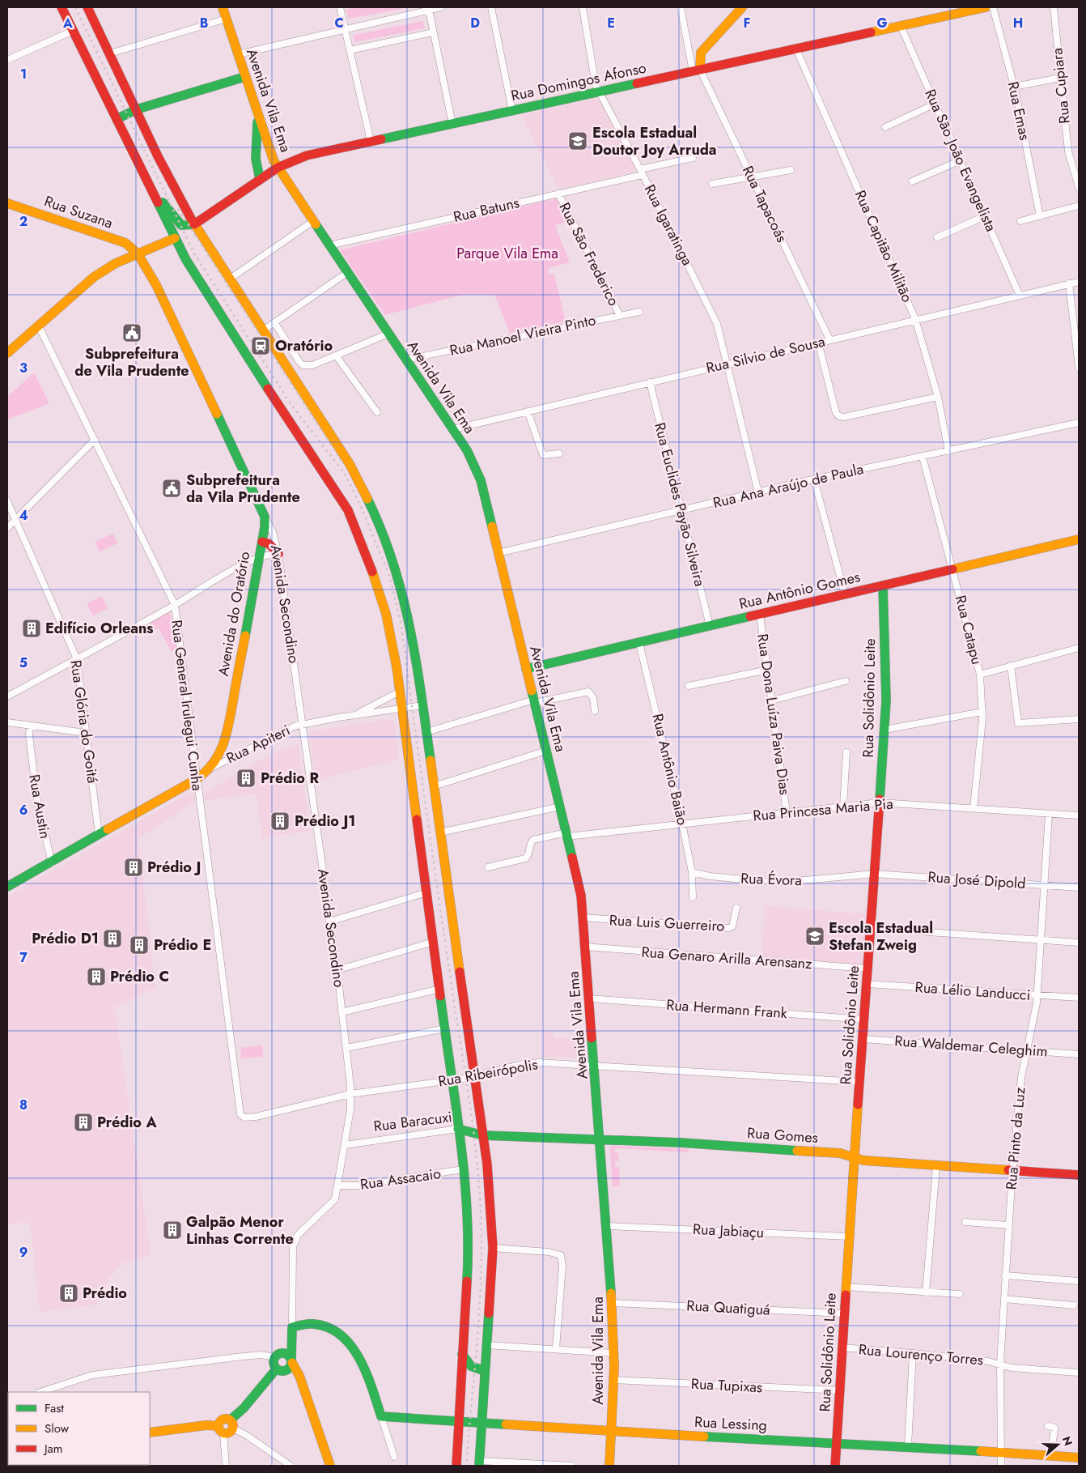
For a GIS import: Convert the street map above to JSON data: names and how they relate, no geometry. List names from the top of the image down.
{
  "streets": {
    "main road": [
      "Rua Domingos Afonso",
      "Avenida Vila Ema",
      "Rua Suzana",
      "Rua Antônio Gomes",
      "Avenida do Oratório",
      "Rua Solidônio Leite",
      "Rua Baracuxi",
      "Rua Gomes",
      "Rua Lessing"
    ],
    "street": [
      "Rua Cupiara",
      "Rua Emas",
      "Rua São João Evangelista",
      "Rua Tapacoás",
      "Rua Batuns",
      "Rua Igaratinga",
      "Rua Capitão Militão",
      "Rua São Frederico",
      "Rua Manoel Vieira Pinto",
      "Rua Silvio de Sousa",
      "Rua Ana Araújo de Paula",
      "Rua Euclides Payão Silveira",
      "Avenida Secondino",
      "Rua Catapu",
      "Rua General Irulegui Cunha",
      "Rua Dona Luíza Paiva Dias",
      "Rua Glória do Goitá",
      "Rua Apiteri",
      "Rua Antônio Baião",
      "Rua Austin",
      "Rua Princesa Maria Pia",
      "Rua Évora",
      "Rua José Dipold",
      "Rua Luis Guerreiro",
      "Rua Genaro Arilla Arensanz",
      "Rua Lélio Landucci",
      "Rua Hermann Frank",
      "Rua Waldemar Celeghim",
      "Rua Ribeirópolis",
      "Rua Pinto da Luz",
      "Rua Assacaio",
      "Rua Jabiaçu",
      "Rua Quatiguá",
      "Rua Lourenço Torres",
      "Rua Tupixas"
    ]
  },
  "crossings": [
    ["Rua Domingos Afonso", "Avenida Vila Ema"],
    ["Rua Domingos Afonso", "Rua São João Evangelista"],
    ["Rua Domingos Afonso", "Rua Tapacoás"],
    ["Rua Domingos Afonso", "Rua Igaratinga"],
    ["Rua Domingos Afonso", "Rua Capitão Militão"],
    ["Avenida Vila Ema", "Rua Batuns"],
    ["Avenida Vila Ema", "Rua Manoel Vieira Pinto"],
    ["Avenida Vila Ema", "Rua Silvio de Sousa"],
    ["Avenida Vila Ema", "Rua Ana Araújo de Paula"],
    ["Avenida Vila Ema", "Rua Antônio Gomes"],
    ["Avenida Vila Ema", "Rua Princesa Maria Pia"],
    ["Avenida Vila Ema", "Rua Luis Guerreiro"],
    ["Avenida Vila Ema", "Rua Genaro Arilla Arensanz"],
    ["Avenida Vila Ema", "Rua Hermann Frank"],
    ["Avenida Vila Ema", "Rua Ribeirópolis"],
    ["Avenida Vila Ema", "Rua Gomes"],
    ["Avenida Vila Ema", "Rua Jabiaçu"],
    ["Avenida Vila Ema", "Rua Quatiguá"],
    ["Avenida Vila Ema", "Rua Tupixas"],
    ["Avenida Vila Ema", "Rua Lessing"],
    ["Rua São João Evangelista", "Rua Silvio de Sousa"],
    ["Rua Tapacoás", "Rua Silvio de Sousa"],
    ["Rua Batuns", "Rua Igaratinga"],
    ["Rua Batuns", "Rua São Frederico"],
    ["Rua Igaratinga", "Rua Silvio de Sousa"],
    ["Rua Igaratinga", "Rua Ana Araújo de Paula"],
    ["Rua Capitão Militão", "Rua Silvio de Sousa"],
    ["Rua Capitão Militão", "Rua Ana Araújo de Paula"],
    ["Rua São Frederico", "Rua Manoel Vieira Pinto"],
    ["Rua Silvio de Sousa", "Rua Euclides Payão Silveira"],
    ["Rua Ana Araújo de Paula", "Rua Euclides Payão Silveira"],
    ["Rua Ana Araújo de Paula", "Rua Catapu"],
    ["Rua Euclides Payão Silveira", "Rua Antônio Gomes"],
    ["Rua Antônio Gomes", "Rua Catapu"],
    ["Rua Antônio Gomes", "Rua Solidônio Leite"],
    ["Rua Antônio Gomes", "Rua Dona Luíza Paiva Dias"],
    ["Rua Antônio Gomes", "Rua Antônio Baião"],
    ["Avenida Secondino", "Avenida do Oratório"],
    ["Avenida Secondino", "Rua Apiteri"],
    ["Avenida Secondino", "Rua Ribeirópolis"],
    ["Avenida Secondino", "Rua Baracuxi"],
    ["Avenida Secondino", "Rua Assacaio"],
    ["Avenida do Oratório", "Rua General Irulegui Cunha"],
    ["Avenida do Oratório", "Rua Glória do Goitá"],
    ["Avenida do Oratório", "Rua Apiteri"],
    ["Avenida do Oratório", "Rua Austin"],
    ["Rua Catapu", "Rua Princesa Maria Pia"],
    ["Rua Solidônio Leite", "Rua Princesa Maria Pia"],
    ["Rua Solidônio Leite", "Rua Évora"],
    ["Rua Solidônio Leite", "Rua José Dipold"],
    ["Rua Solidônio Leite", "Rua Genaro Arilla Arensanz"],
    ["Rua Solidônio Leite", "Rua Lélio Landucci"],
    ["Rua Solidônio Leite", "Rua Hermann Frank"],
    ["Rua Solidônio Leite", "Rua Waldemar Celeghim"],
    ["Rua Solidônio Leite", "Rua Ribeirópolis"],
    ["Rua Solidônio Leite", "Rua Gomes"],
    ["Rua Solidônio Leite", "Rua Jabiaçu"],
    ["Rua Solidônio Leite", "Rua Quatiguá"],
    ["Rua Solidônio Leite", "Rua Lourenço Torres"],
    ["Rua Solidônio Leite", "Rua Tupixas"],
    ["Rua Solidônio Leite", "Rua Lessing"],
    ["Rua General Irulegui Cunha", "Rua Ribeirópolis"],
    ["Rua Dona Luíza Paiva Dias", "Rua Princesa Maria Pia"],
    ["Rua Antônio Baião", "Rua Princesa Maria Pia"],
    ["Rua Antônio Baião", "Rua Évora"],
    ["Rua Princesa Maria Pia", "Rua Pinto da Luz"],
    ["Rua Évora", "Rua José Dipold"],
    ["Rua José Dipold", "Rua Pinto da Luz"],
    ["Rua Lélio Landucci", "Rua Pinto da Luz"],
    ["Rua Waldemar Celeghim", "Rua Pinto da Luz"],
    ["Rua Baracuxi", "Rua Gomes"],
    ["Rua Gomes", "Rua Pinto da Luz"],
    ["Rua Pinto da Luz", "Rua Lourenço Torres"],
    ["Rua Pinto da Luz", "Rua Lessing"]
  ],
  "parks": ["Parque Vila Ema"],
  "places": {
    "school or university": ["Escola Estadual Doutor Joy Arruda", "Escola Estadual Stefan Zweig"],
    "public building": ["Subprefeitura de Vila Prudente", "Subprefeitura da Vila Prudente"],
    "station": ["Oratório"],
    "building": [
      "Edifício Orleans",
      "Prédio R",
      "Prédio J1",
      "Prédio J",
      "Prédio D1",
      "Prédio E",
      "Prédio C",
      "Prédio A",
      "Galpão Menor Linhas Corrente",
      "Prédio"
    ]
  },
  "legend": ["Fast", "Slow", "Jam"],
  "north": "right",
  "grid": {
    "columns": [
      "A",
      "B",
      "C",
      "D",
      "E",
      "F",
      "G",
      "H"
    ],
    "rows": [
      "1",
      "2",
      "3",
      "4",
      "5",
      "6",
      "7",
      "8",
      "9"
    ]
  }
}
